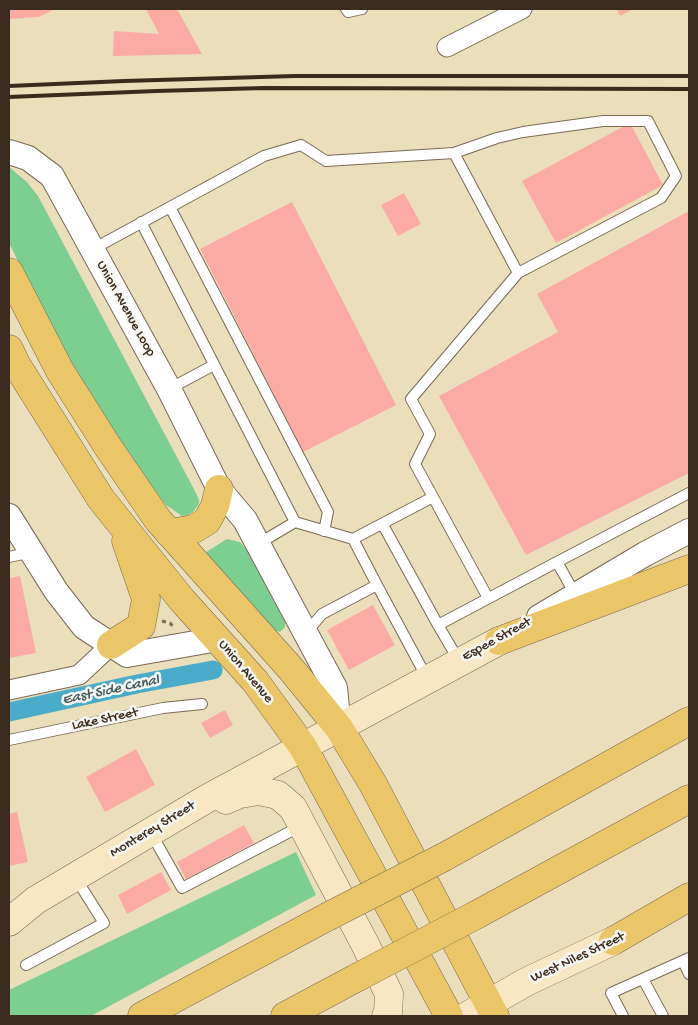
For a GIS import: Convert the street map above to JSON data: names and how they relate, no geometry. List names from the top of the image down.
{
  "streets": {
    "main road": [
      "Espee Street",
      "Union Avenue",
      "Monterey Street",
      "West Niles Street"
    ],
    "street": ["Union Avenue Loop"],
    "lane": ["Lake Street"]
  },
  "crossings": [
    ["Espee Street", "Union Avenue"],
    ["Espee Street", "Monterey Street"],
    ["Union Avenue", "Monterey Street"],
    ["Union Avenue", "West Niles Street"]
  ],
  "water": ["East Side Canal"]
}
